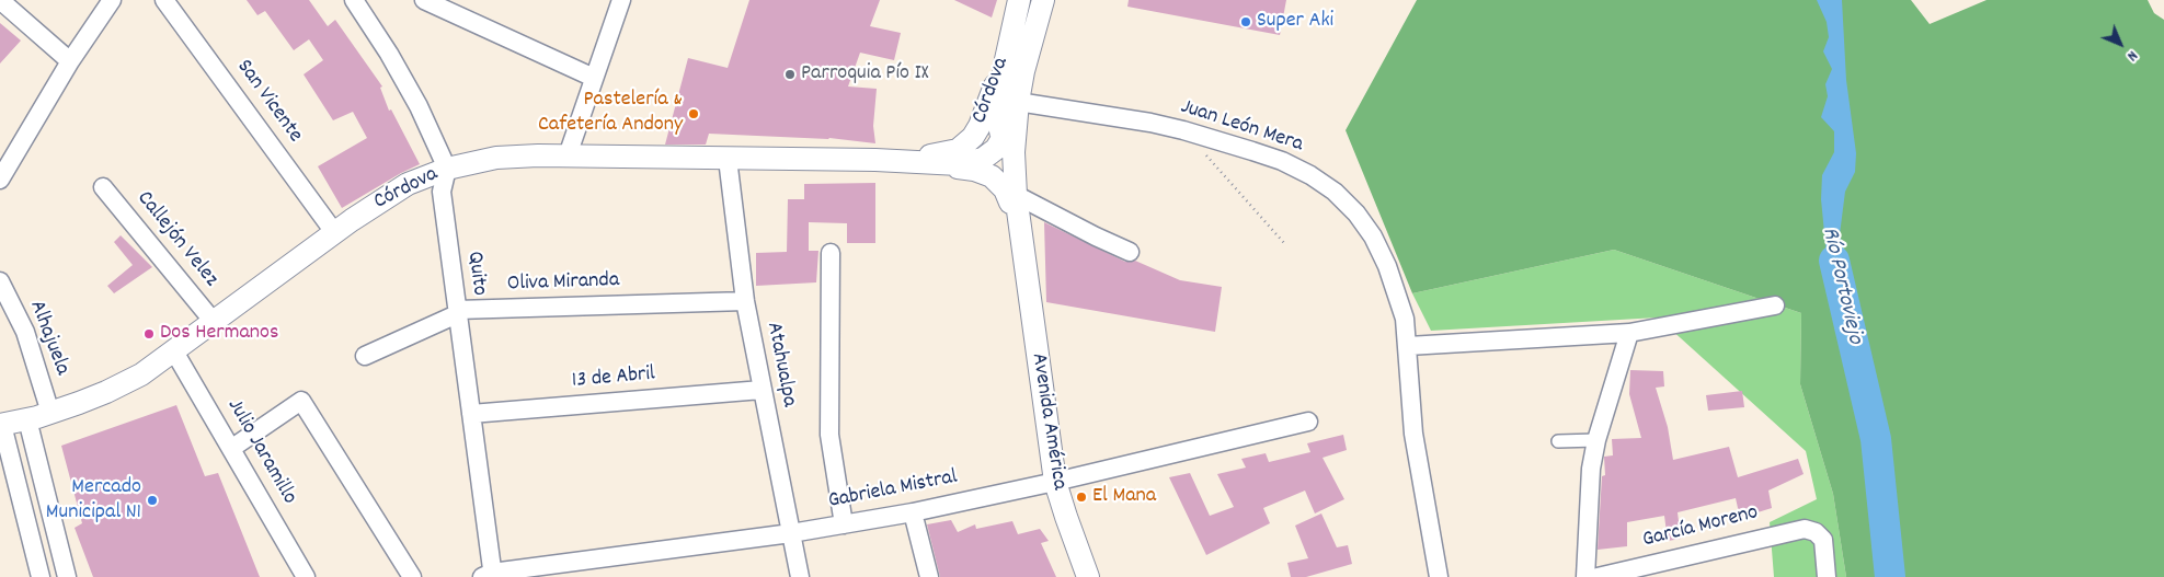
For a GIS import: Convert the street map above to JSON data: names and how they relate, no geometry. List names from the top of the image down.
{
  "streets": {
    "street": [
      "Córdova",
      "San Vicente",
      "Juan León Mera",
      "Callejón Velez",
      "Quito",
      "Oliva Miranda",
      "Alhajuela",
      "Atahualpa",
      "13 de Abril",
      "Avenida América",
      "Julio Jaramillo",
      "Gabriela Mistral",
      "García Moreno"
    ]
  },
  "crossings": [
    ["Córdova", "San Vicente"],
    ["Córdova", "Juan León Mera"],
    ["Córdova", "Callejón Velez"],
    ["Córdova", "Quito"],
    ["Córdova", "Alhajuela"],
    ["Córdova", "Atahualpa"],
    ["Córdova", "Avenida América"],
    ["Córdova", "Julio Jaramillo"],
    ["Juan León Mera", "Avenida América"],
    ["Quito", "Oliva Miranda"],
    ["Quito", "13 de Abril"],
    ["Quito", "Gabriela Mistral"],
    ["Oliva Miranda", "Atahualpa"],
    ["Atahualpa", "13 de Abril"],
    ["Atahualpa", "Gabriela Mistral"],
    ["Avenida América", "Gabriela Mistral"]
  ],
  "water": ["Río Portoviejo"],
  "places": [
    "Super Aki",
    "Parroquia Pío IX",
    "Pastelería & Cafetería Andony",
    "Dos Hermanos",
    "El Mana",
    "Mercado Municipal N1"
  ],
  "north": "bottom right"
}
